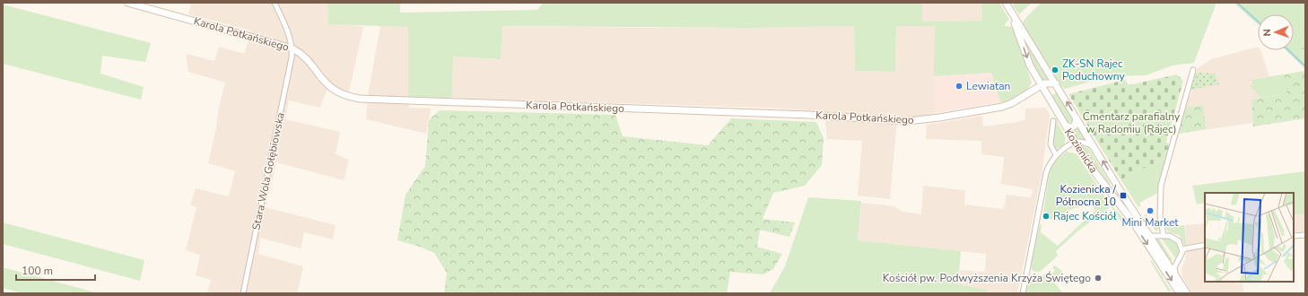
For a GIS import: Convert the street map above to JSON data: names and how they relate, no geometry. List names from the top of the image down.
{
  "streets": {
    "street": ["Karola Potkańskiego", "Kozienicka", "Stara Wola Gołębiowska"]
  },
  "crossings": [
    ["Karola Potkańskiego", "Kozienicka"],
    ["Karola Potkańskiego", "Stara Wola Gołębiowska"]
  ],
  "parks": ["Cmentarz parafialny w Radomiu (Rajec)"],
  "places": {
    "other": [
      "ZK-SN Rajec Poduchowny",
      "Lewiatan",
      "Mini Market",
      "Rajec Kościół",
      "Kościół pw. Podwyższenia Krzyża Świętego"
    ],
    "transit": ["Kozienicka / Północna 10"]
  },
  "scale_bar": "100 m",
  "north": "left"
}
